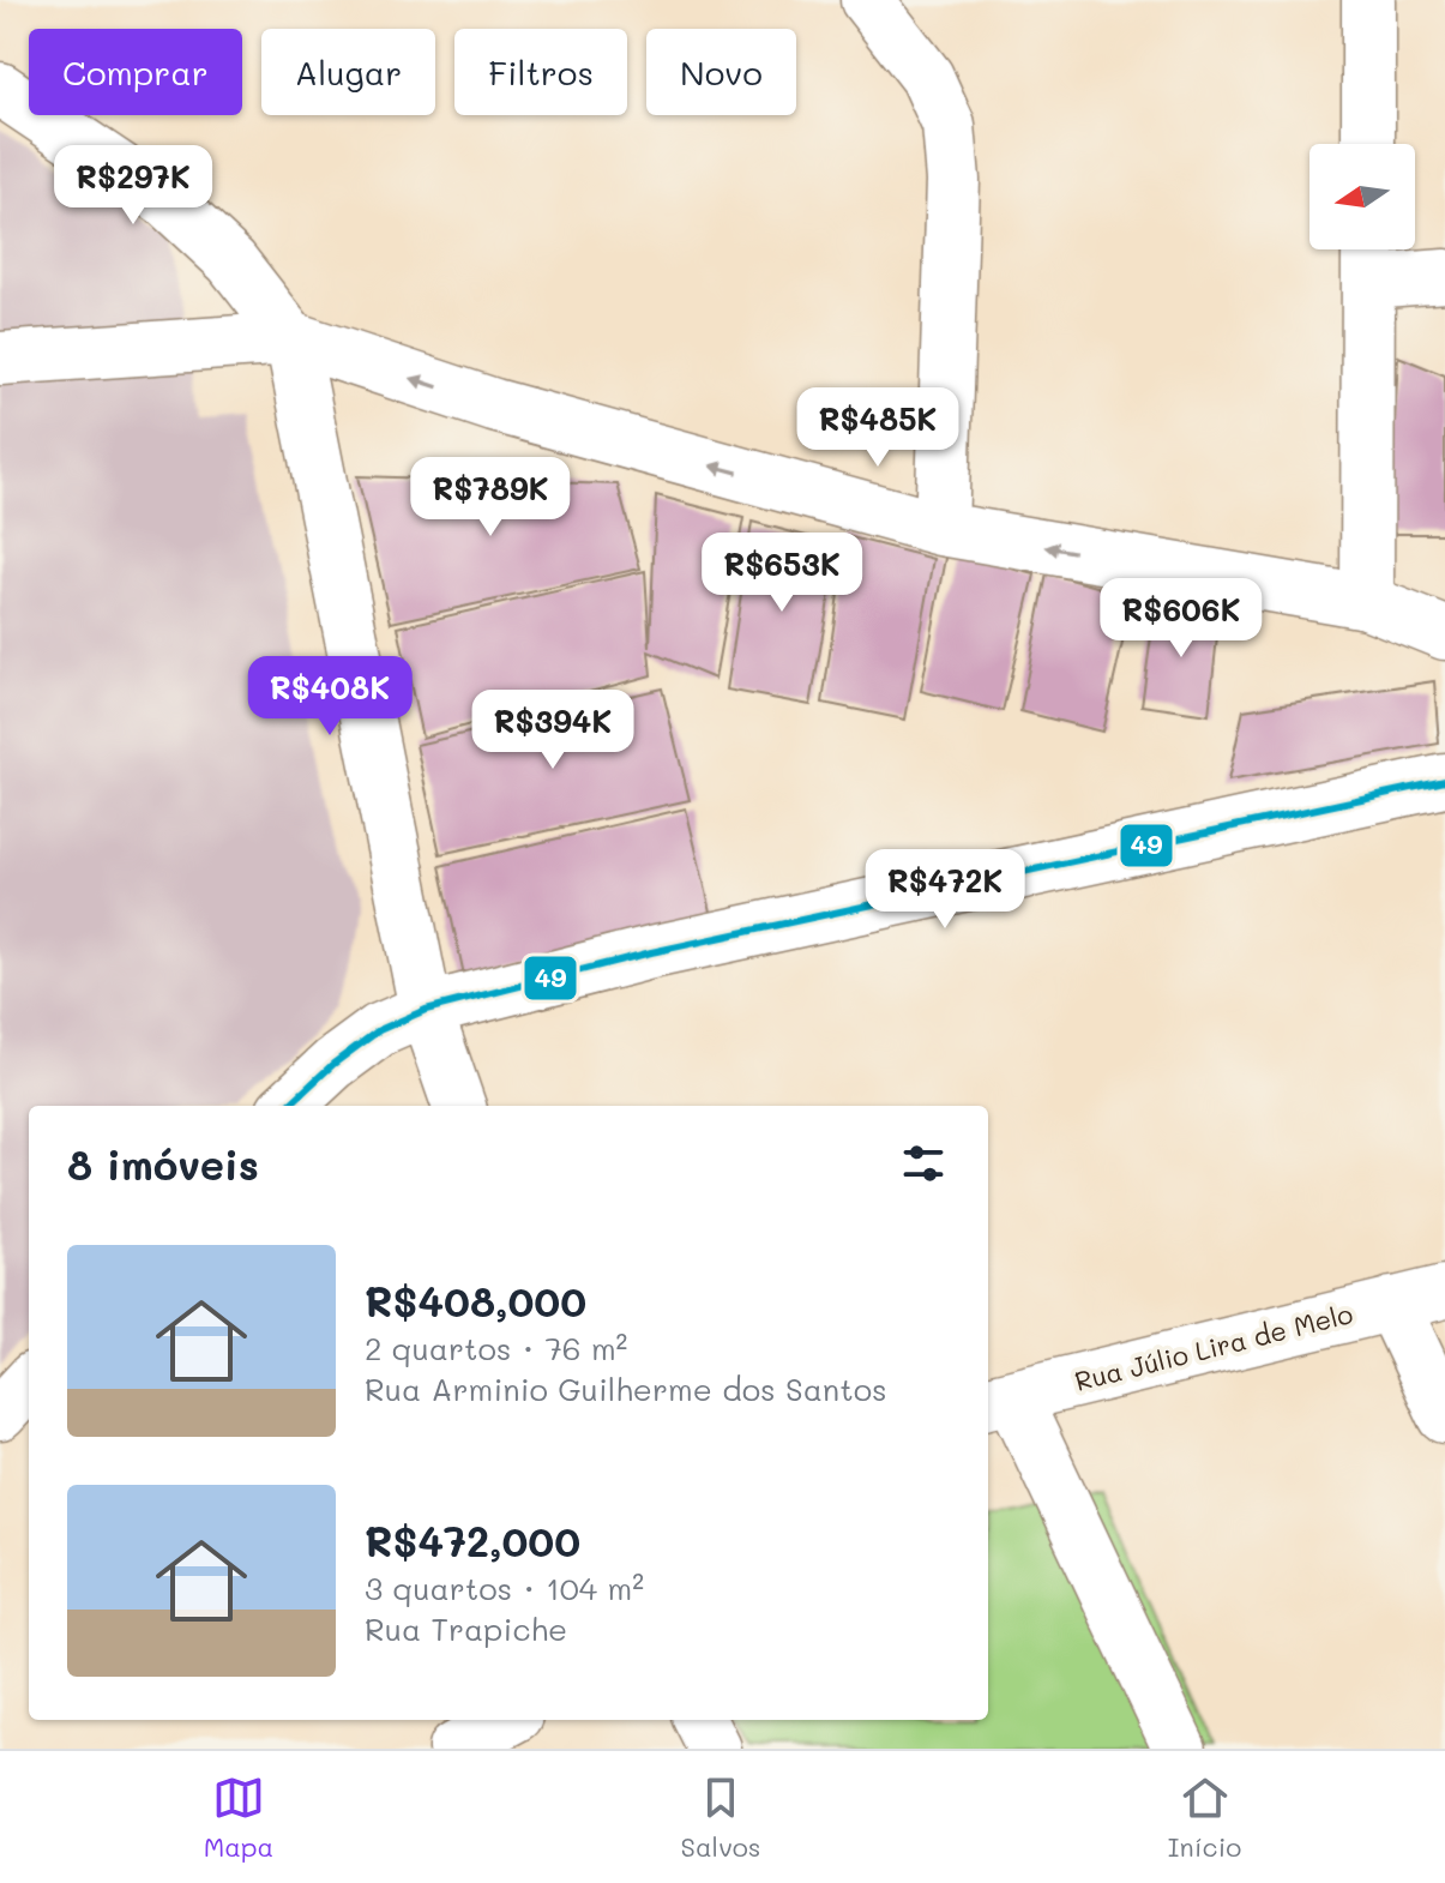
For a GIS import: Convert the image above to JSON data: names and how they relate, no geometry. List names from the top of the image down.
{
  "streets": {
    "street": ["Rua Júlio Lira de Melo"]
  },
  "lines": ["transit line 49"],
  "north": "left",
  "page": {
    "chip": [
      "Comprar",
      "Alugar",
      "Filtros",
      "Novo"
    ],
    "price": [
      "R$297K",
      "R$485K",
      "R$789K",
      "R$653K",
      "R$606K",
      "R$408K",
      "R$394K",
      "R$472K"
    ],
    "heading": "8 imóveis",
    "list": [
      {
        "name": "R$408,000",
        "note": "2 quartos · 76 m² · Rua Arminio Guilherme dos Santos"
      },
      {
        "name": "R$472,000",
        "note": "3 quartos · 104 m² · Rua Trapiche"
      }
    ],
    "tabs": ["Mapa", "Salvos", "Início"]
  }
}
